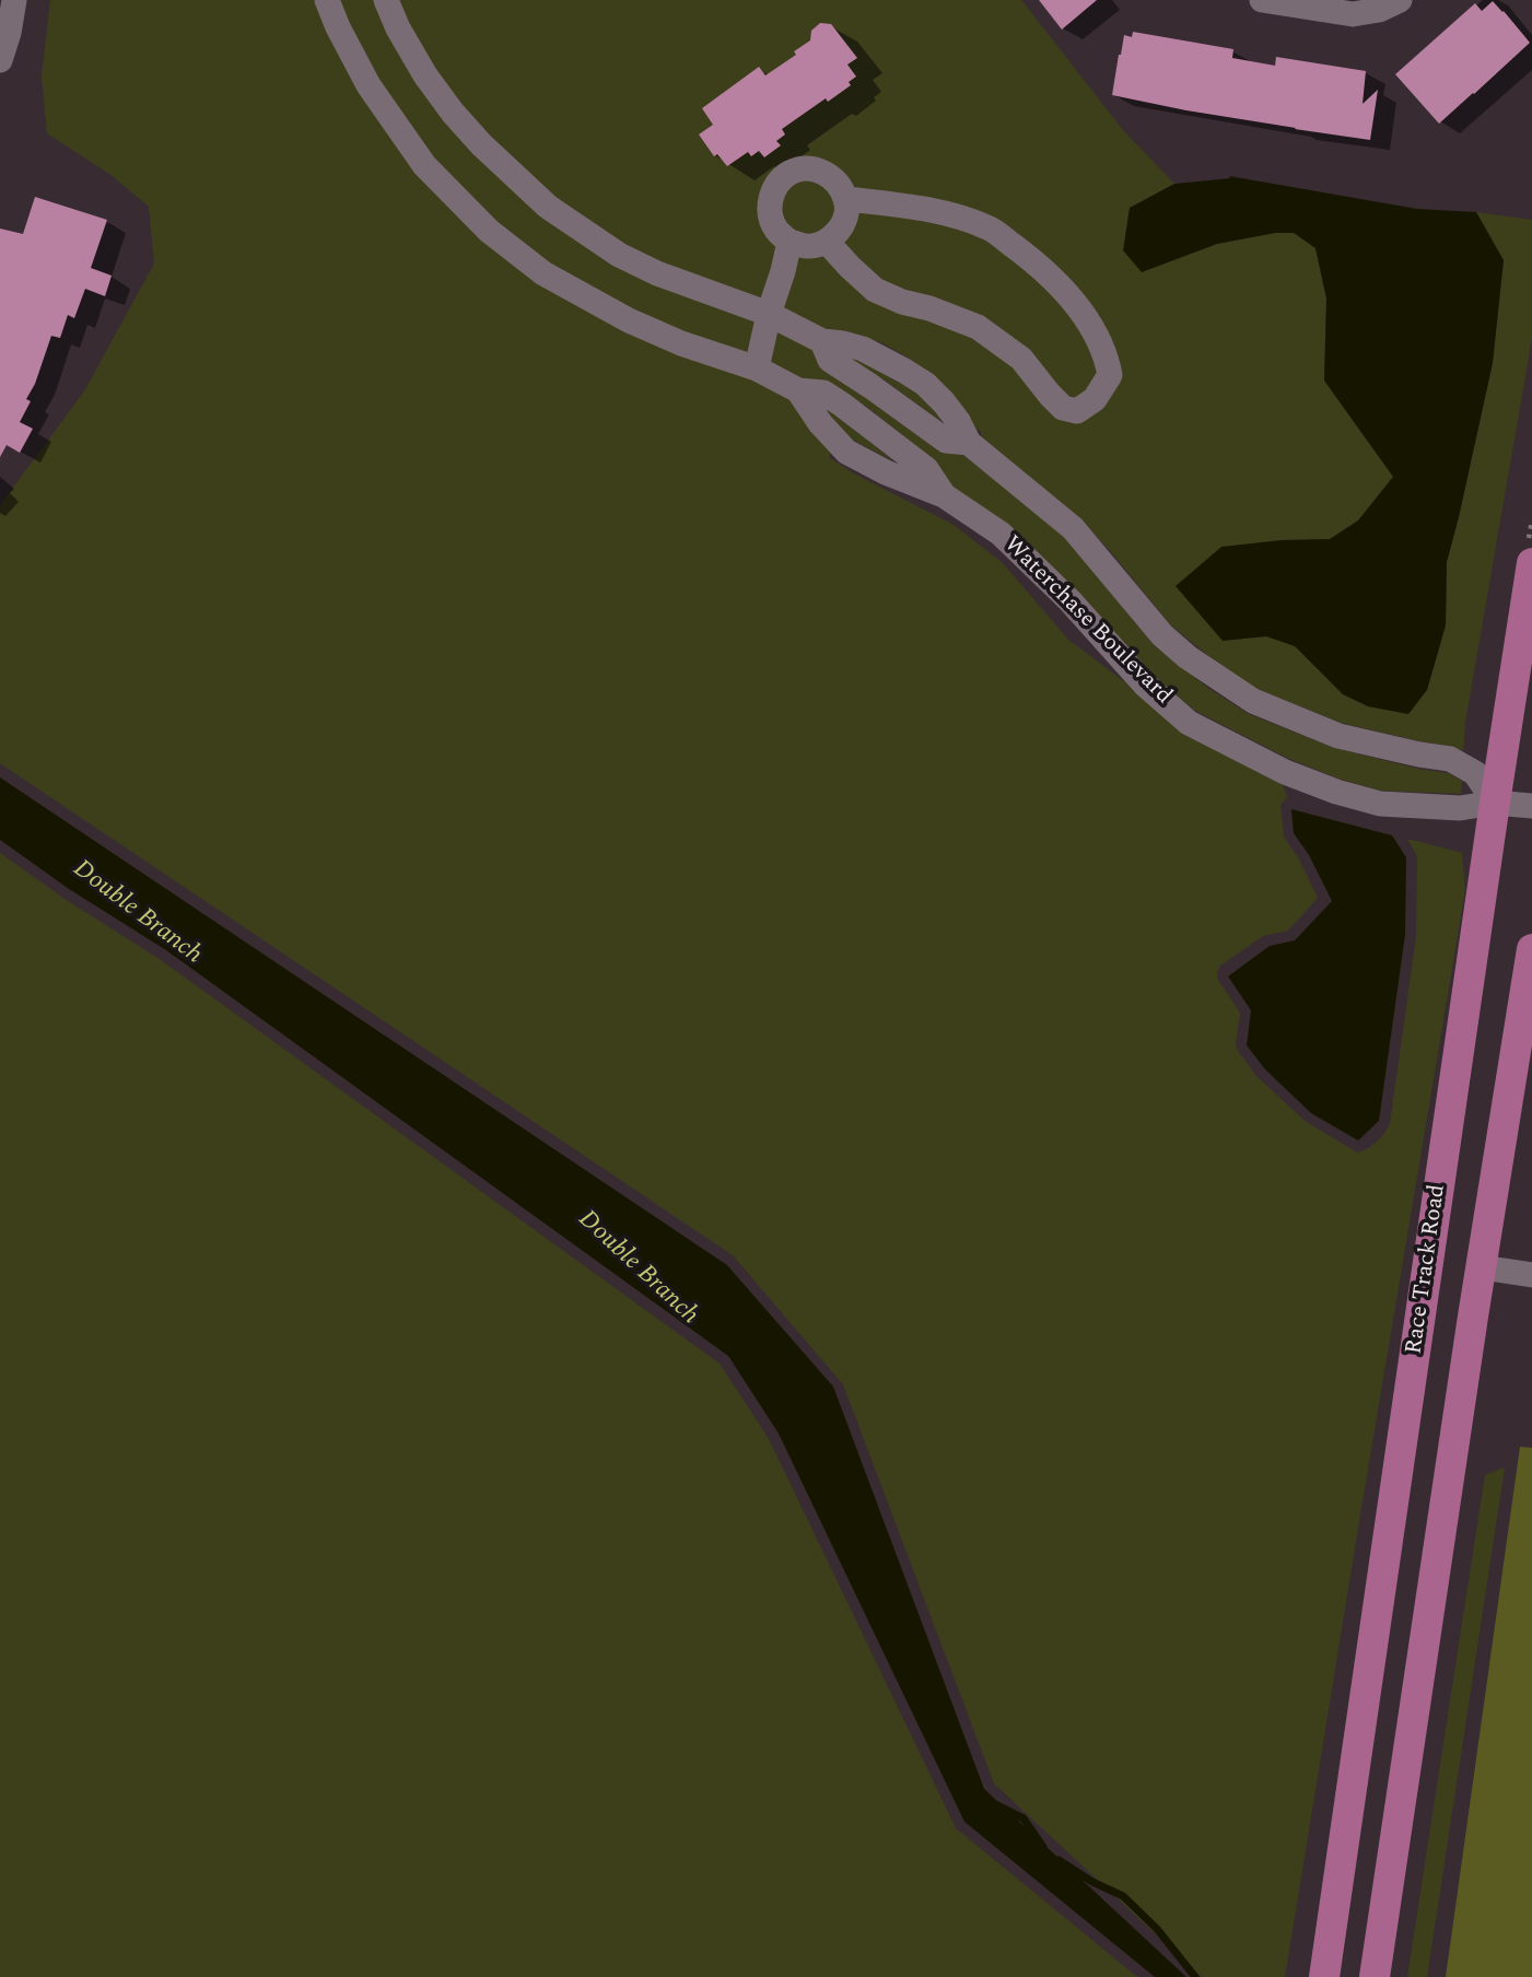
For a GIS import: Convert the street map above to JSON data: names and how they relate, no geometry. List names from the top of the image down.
{
  "streets": {
    "main road": ["Race Track Road"],
    "street": ["Waterchase Boulevard"]
  },
  "crossings": [
    ["Waterchase Boulevard", "Race Track Road"]
  ],
  "water": ["Double Branch"]
}
